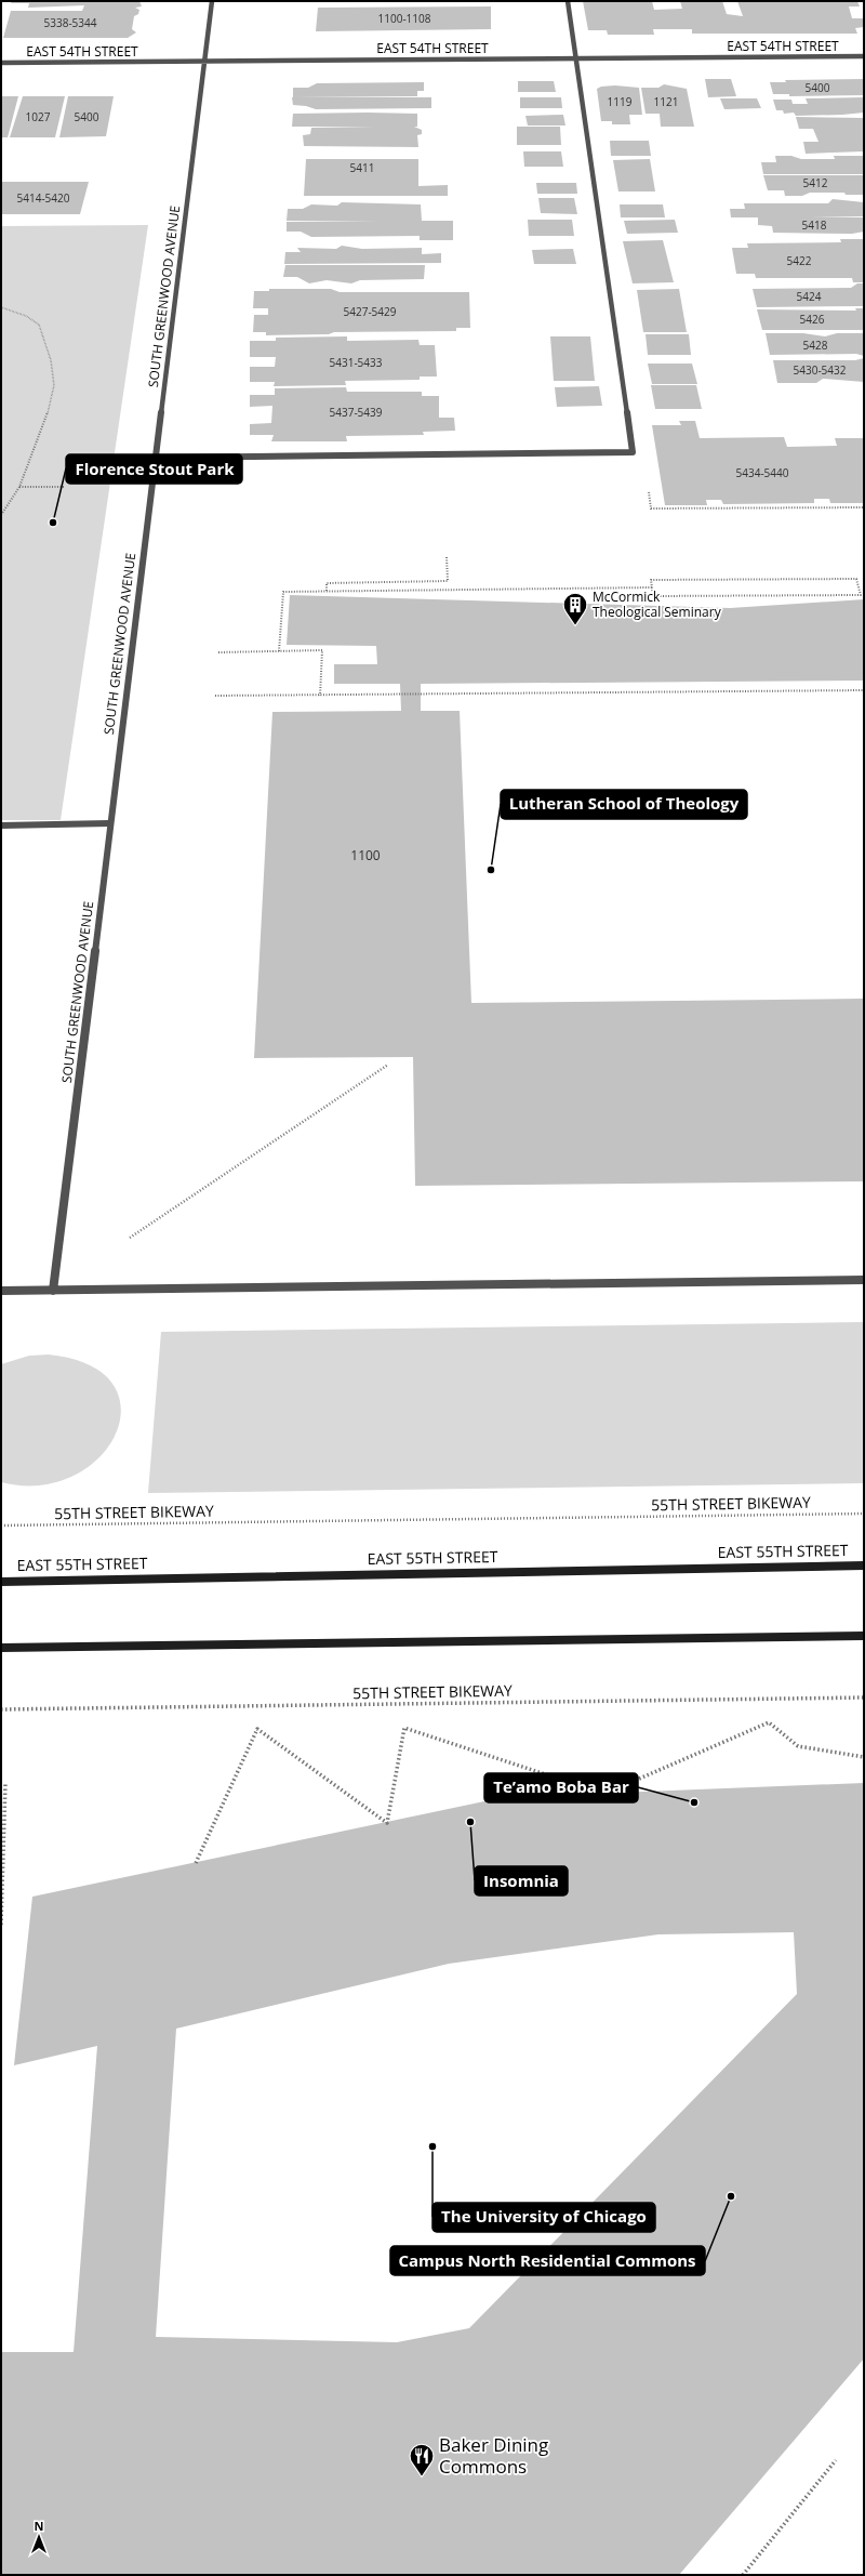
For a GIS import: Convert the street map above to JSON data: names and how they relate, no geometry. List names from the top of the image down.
{
  "streets": {
    "street": ["EAST 54TH STREET", "SOUTH GREENWOOD AVENUE", "EAST 55TH STREET"],
    "path": ["55TH STREET BIKEWAY"]
  },
  "crossings": [
    ["EAST 54TH STREET", "SOUTH GREENWOOD AVENUE"]
  ],
  "places": {
    "other": [
      "Florence Stout Park",
      "Lutheran School of Theology",
      "Te’amo Boba Bar",
      "Insomnia",
      "The University of Chicago",
      "Campus North Residential Commons"
    ],
    "building": ["McCormick Theological Seminary"],
    "restaurant": ["Baker Dining Commons"]
  },
  "house_numbers": [
    "1100-1108",
    "5338-5344",
    "5400",
    "1119",
    "1121",
    "1027",
    "5400",
    "5411",
    "5412",
    "5414-5420",
    "5418",
    "5422",
    "5424",
    "5427-5429",
    "5426",
    "5428",
    "5431-5433",
    "5430-5432",
    "5437-5439",
    "5434-5440",
    "1100"
  ],
  "north": "top"
}
